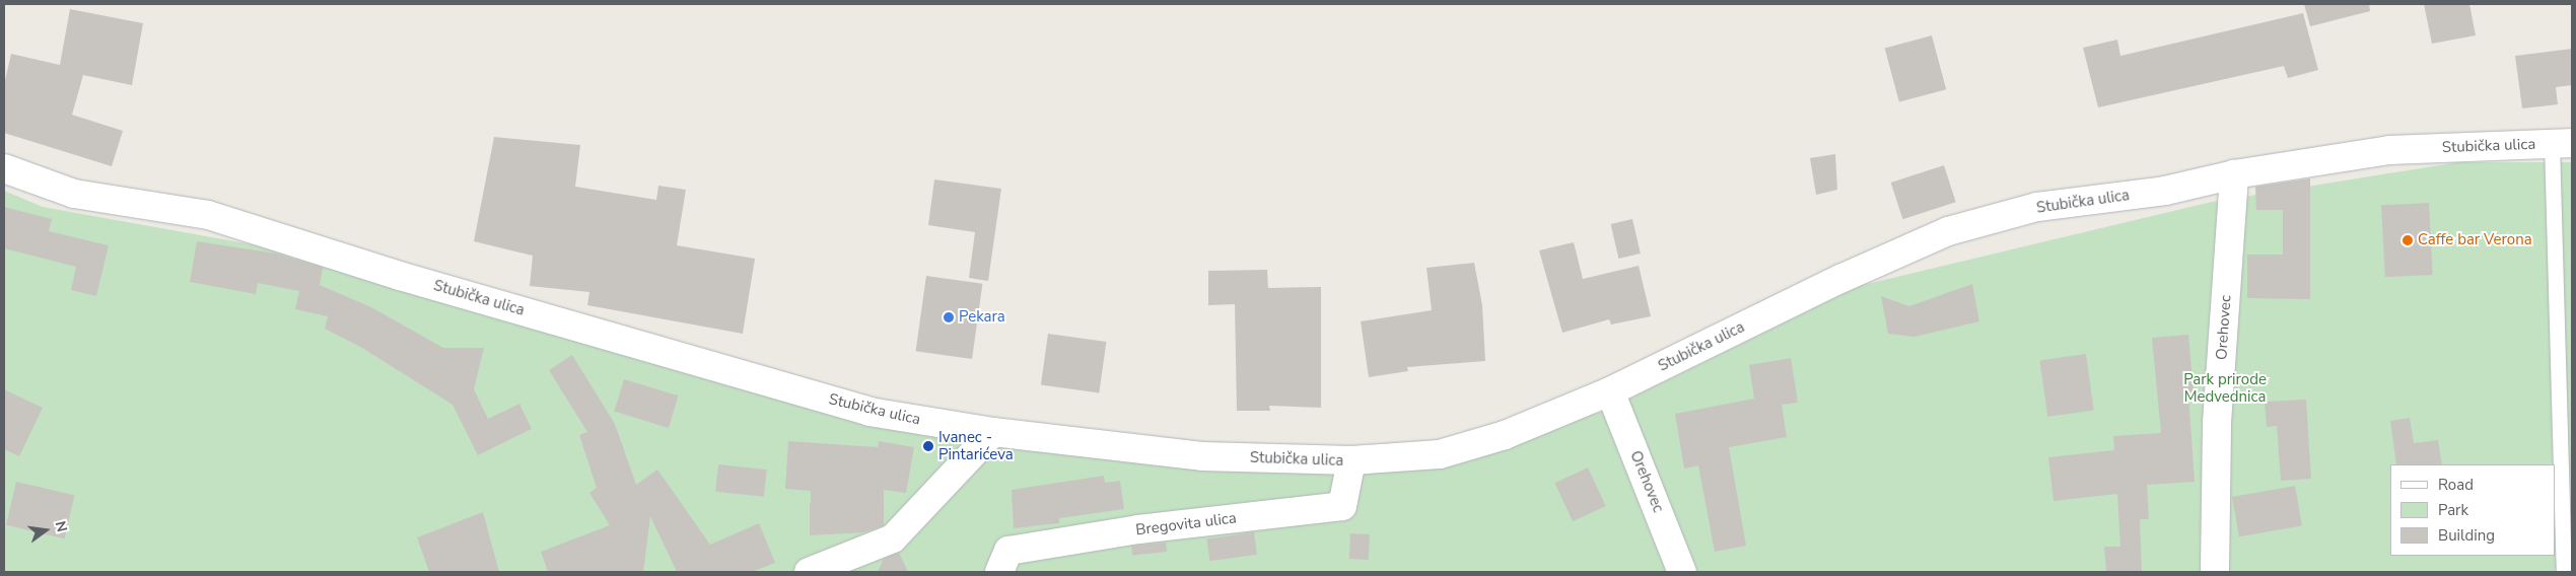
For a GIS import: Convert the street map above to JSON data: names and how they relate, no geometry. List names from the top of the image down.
{
  "streets": {
    "main road": ["Stubička ulica", "Orehovec", "Bregovita ulica"]
  },
  "crossings": [
    ["Stubička ulica", "Orehovec"],
    ["Stubička ulica", "Bregovita ulica"]
  ],
  "parks": ["Park prirode Medvednica"],
  "places": ["Caffe bar Verona", "Pekara", "Ivanec - Pintarićeva"],
  "legend": ["Road", "Park", "Building"],
  "north": "right"
}
